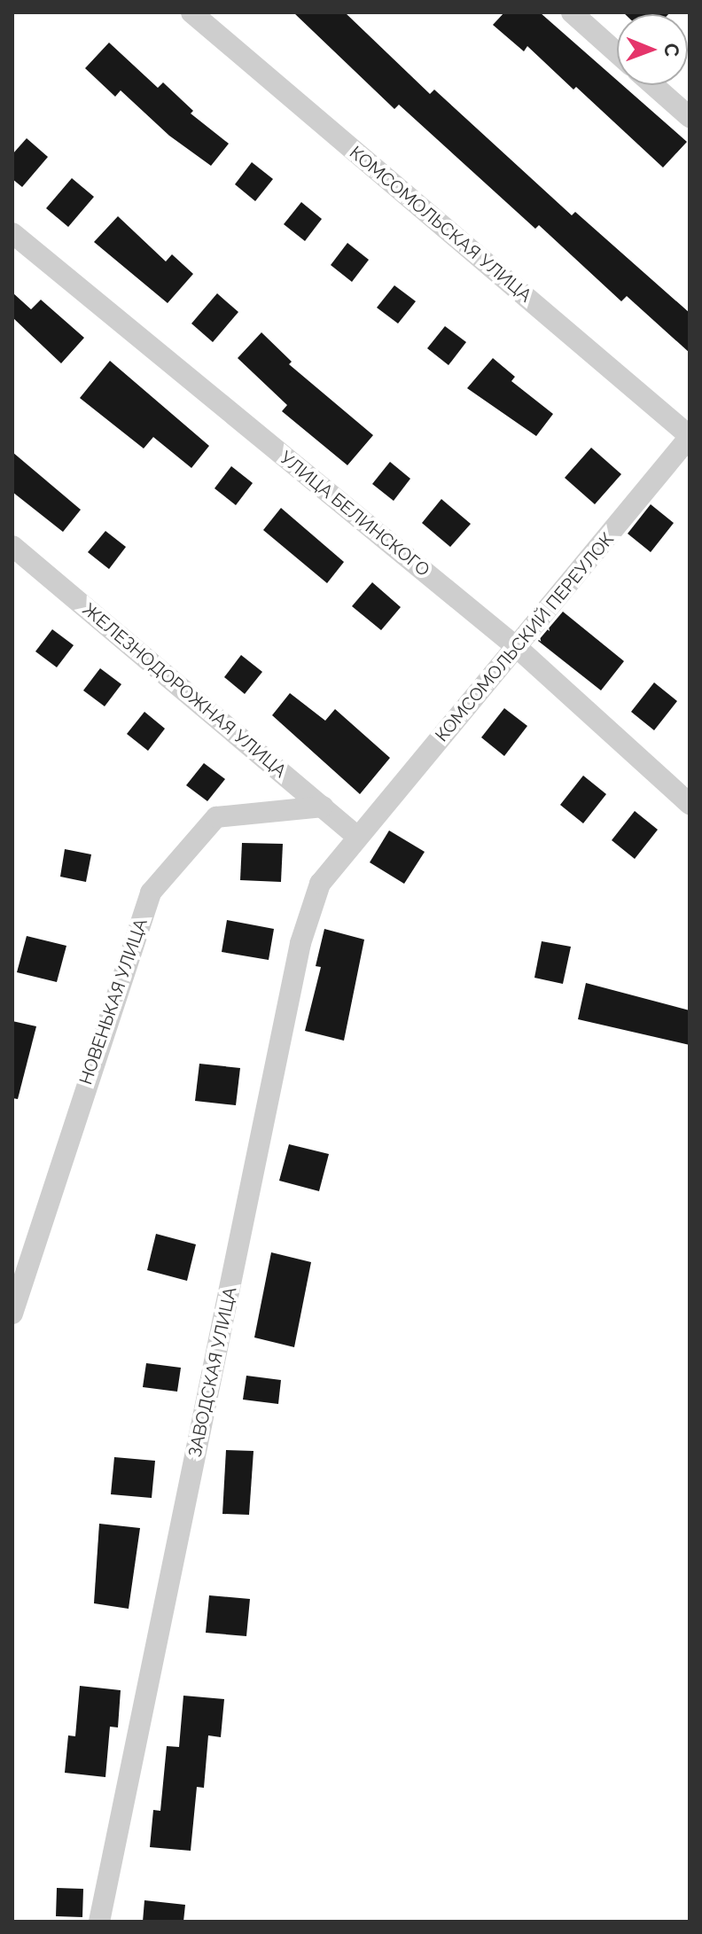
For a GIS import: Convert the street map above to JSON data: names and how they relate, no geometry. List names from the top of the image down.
{
  "streets": {
    "street": [
      "КОМСОМОЛЬСКАЯ УЛИЦА",
      "УЛИЦА БЕЛИНСКОГО",
      "КОМСОМОЛЬСКИЙ ПЕРЕУЛОК",
      "ЖЕЛЕЗНОДОРОЖНАЯ УЛИЦА",
      "НОВЕНЬКАЯ УЛИЦА",
      "ЗАВОДСКАЯ УЛИЦА"
    ]
  },
  "crossings": [
    ["КОМСОМОЛЬСКАЯ УЛИЦА", "КОМСОМОЛЬСКИЙ ПЕРЕУЛОК"],
    ["УЛИЦА БЕЛИНСКОГО", "КОМСОМОЛЬСКИЙ ПЕРЕУЛОК"],
    ["КОМСОМОЛЬСКИЙ ПЕРЕУЛОК", "ЖЕЛЕЗНОДОРОЖНАЯ УЛИЦА"],
    ["КОМСОМОЛЬСКИЙ ПЕРЕУЛОК", "ЗАВОДСКАЯ УЛИЦА"],
    ["ЖЕЛЕЗНОДОРОЖНАЯ УЛИЦА", "НОВЕНЬКАЯ УЛИЦА"],
    ["ЖЕЛЕЗНОДОРОЖНАЯ УЛИЦА", "ЗАВОДСКАЯ УЛИЦА"]
  ],
  "north": "right"
}
